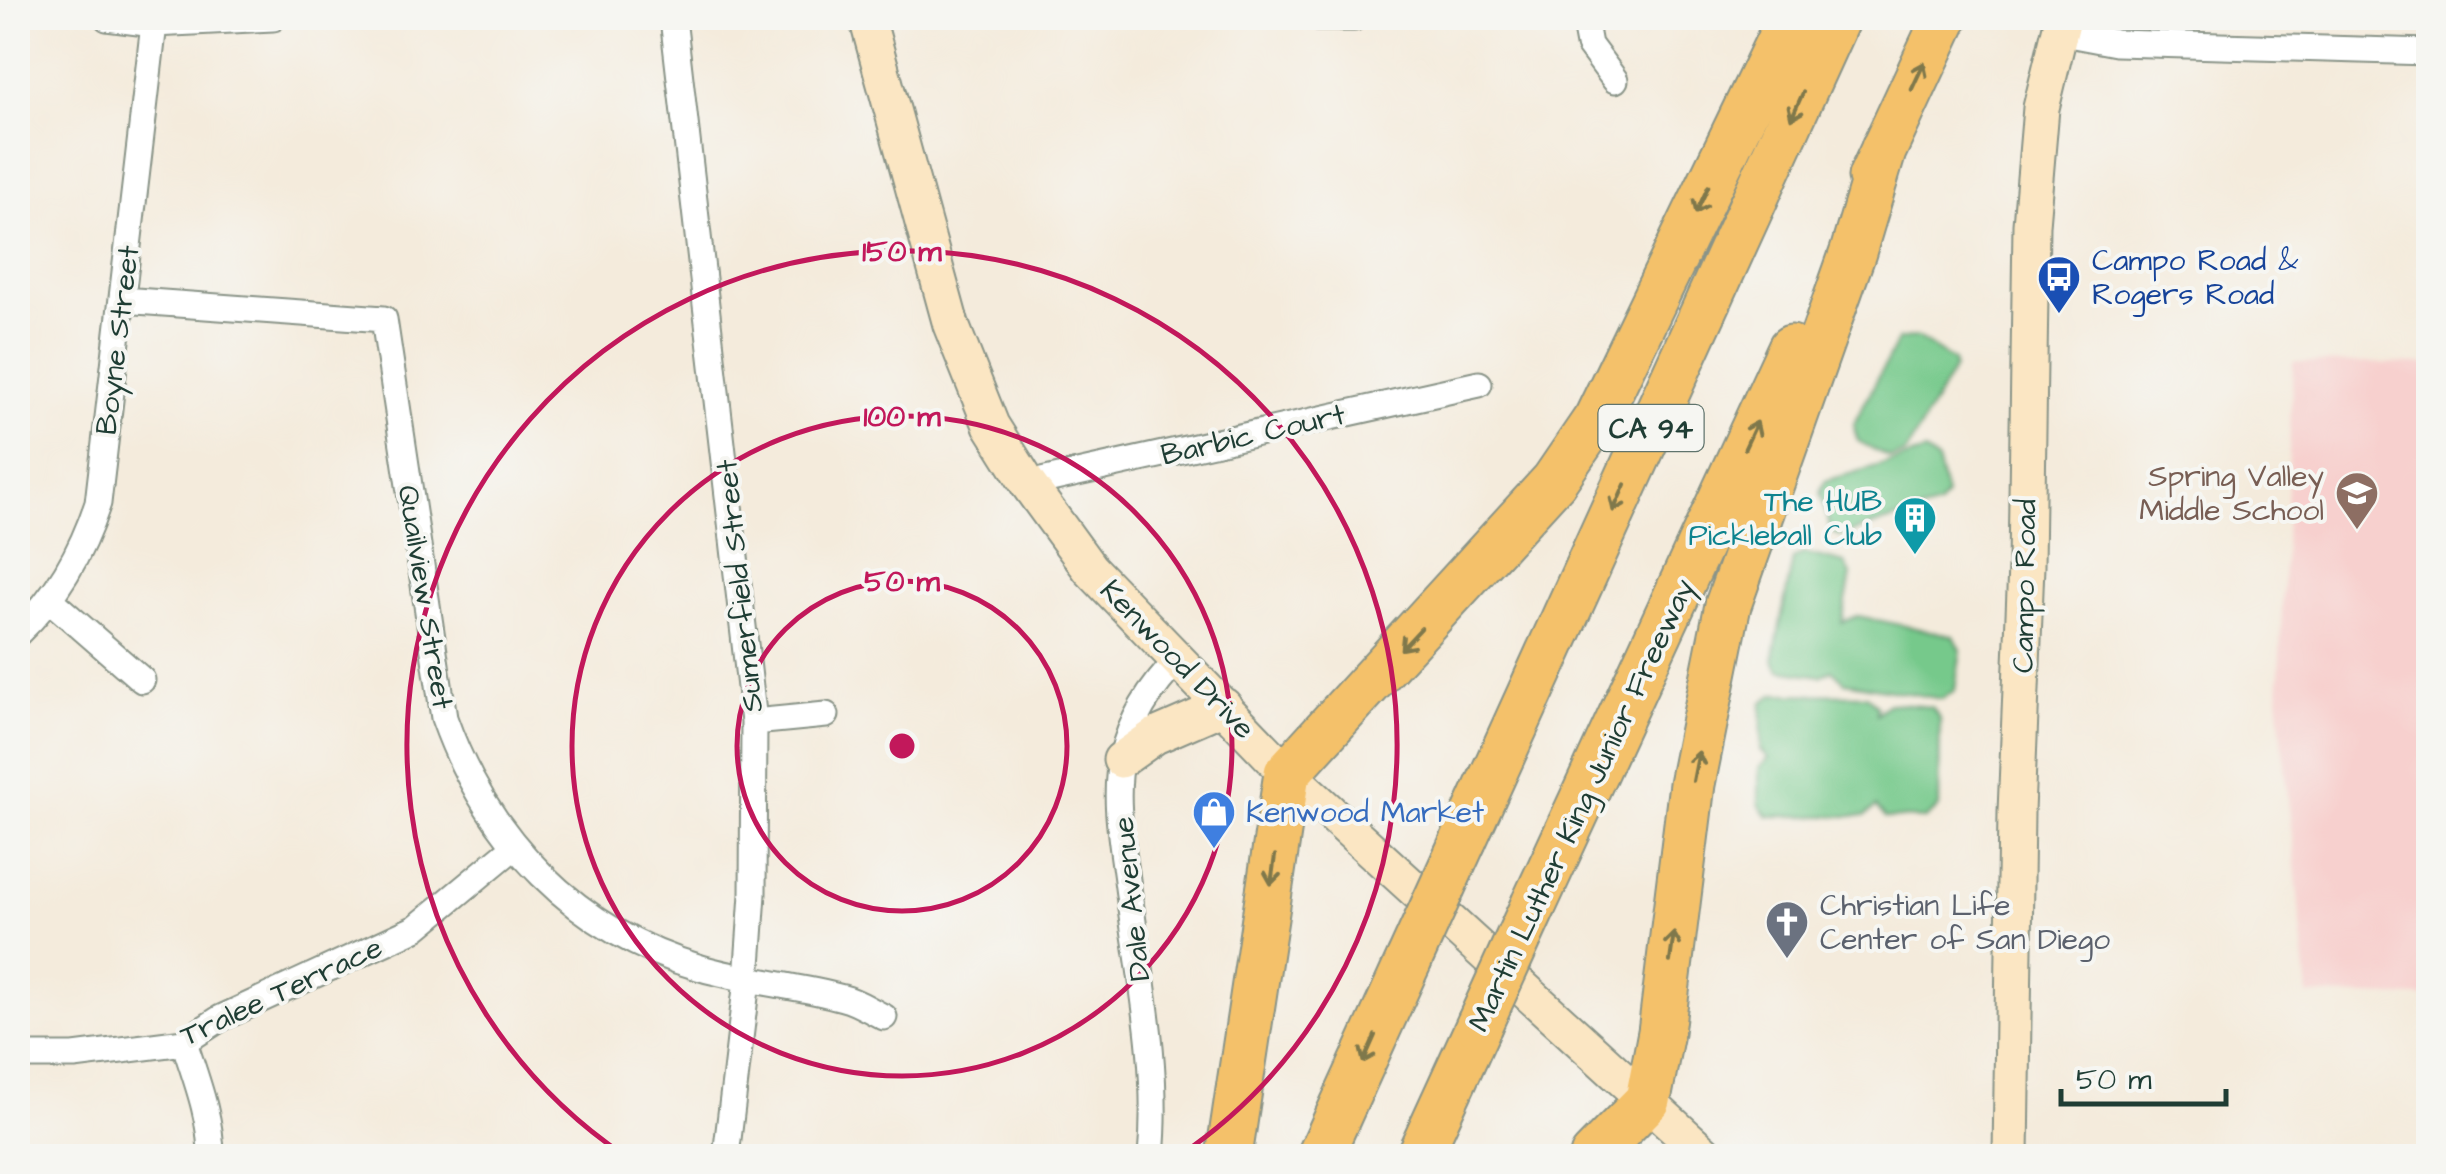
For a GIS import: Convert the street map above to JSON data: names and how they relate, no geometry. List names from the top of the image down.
{
  "streets": {
    "highway": ["CA 94", "Martin Luther King Junior Freeway"],
    "main road": ["Campo Road", "Kenwood Drive"],
    "street": [
      "Boyne Street",
      "Barbic Court",
      "Sumerfield Street",
      "Quailview Street",
      "Dale Avenue",
      "Tralee Terrace"
    ]
  },
  "crossings": [
    ["Boyne Street", "Quailview Street"],
    ["Barbic Court", "Kenwood Drive"],
    ["Sumerfield Street", "Quailview Street"],
    ["Quailview Street", "Tralee Terrace"],
    ["Kenwood Drive", "Dale Avenue"]
  ],
  "places": {
    "bus stop": ["Campo Road & Rogers Road"],
    "school or university": ["Spring Valley Middle School"],
    "building": ["The HUB Pickleball Club"],
    "shop": ["Kenwood Market"],
    "church": ["Christian Life Center of San Diego"]
  },
  "scale_bar": "50 m",
  "rings": ["150 m", "100 m", "50 m"]
}
